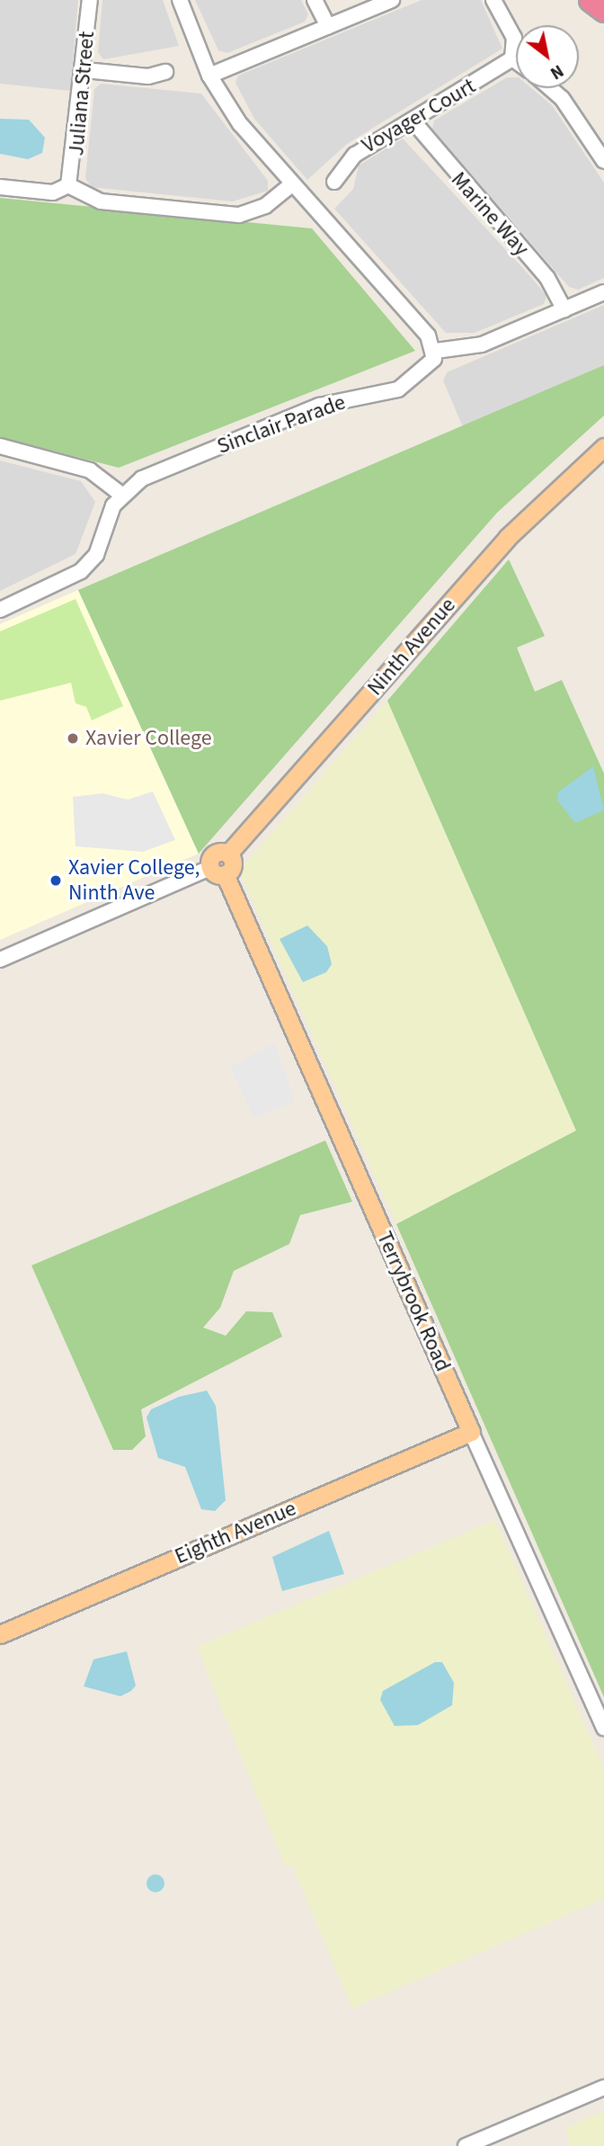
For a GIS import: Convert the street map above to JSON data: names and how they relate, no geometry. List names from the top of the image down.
{
  "streets": {
    "main road": ["Ninth Avenue", "Terrybrook Road", "Eighth Avenue"],
    "street": [
      "Juliana Street",
      "Voyager Court",
      "Marine Way",
      "Sinclair Parade"
    ]
  },
  "crossings": [
    ["Voyager Court", "Marine Way"],
    ["Ninth Avenue", "Terrybrook Road"],
    ["Terrybrook Road", "Eighth Avenue"]
  ],
  "places": ["Xavier College", "Xavier College, Ninth Ave"],
  "north": "bottom right"
}
